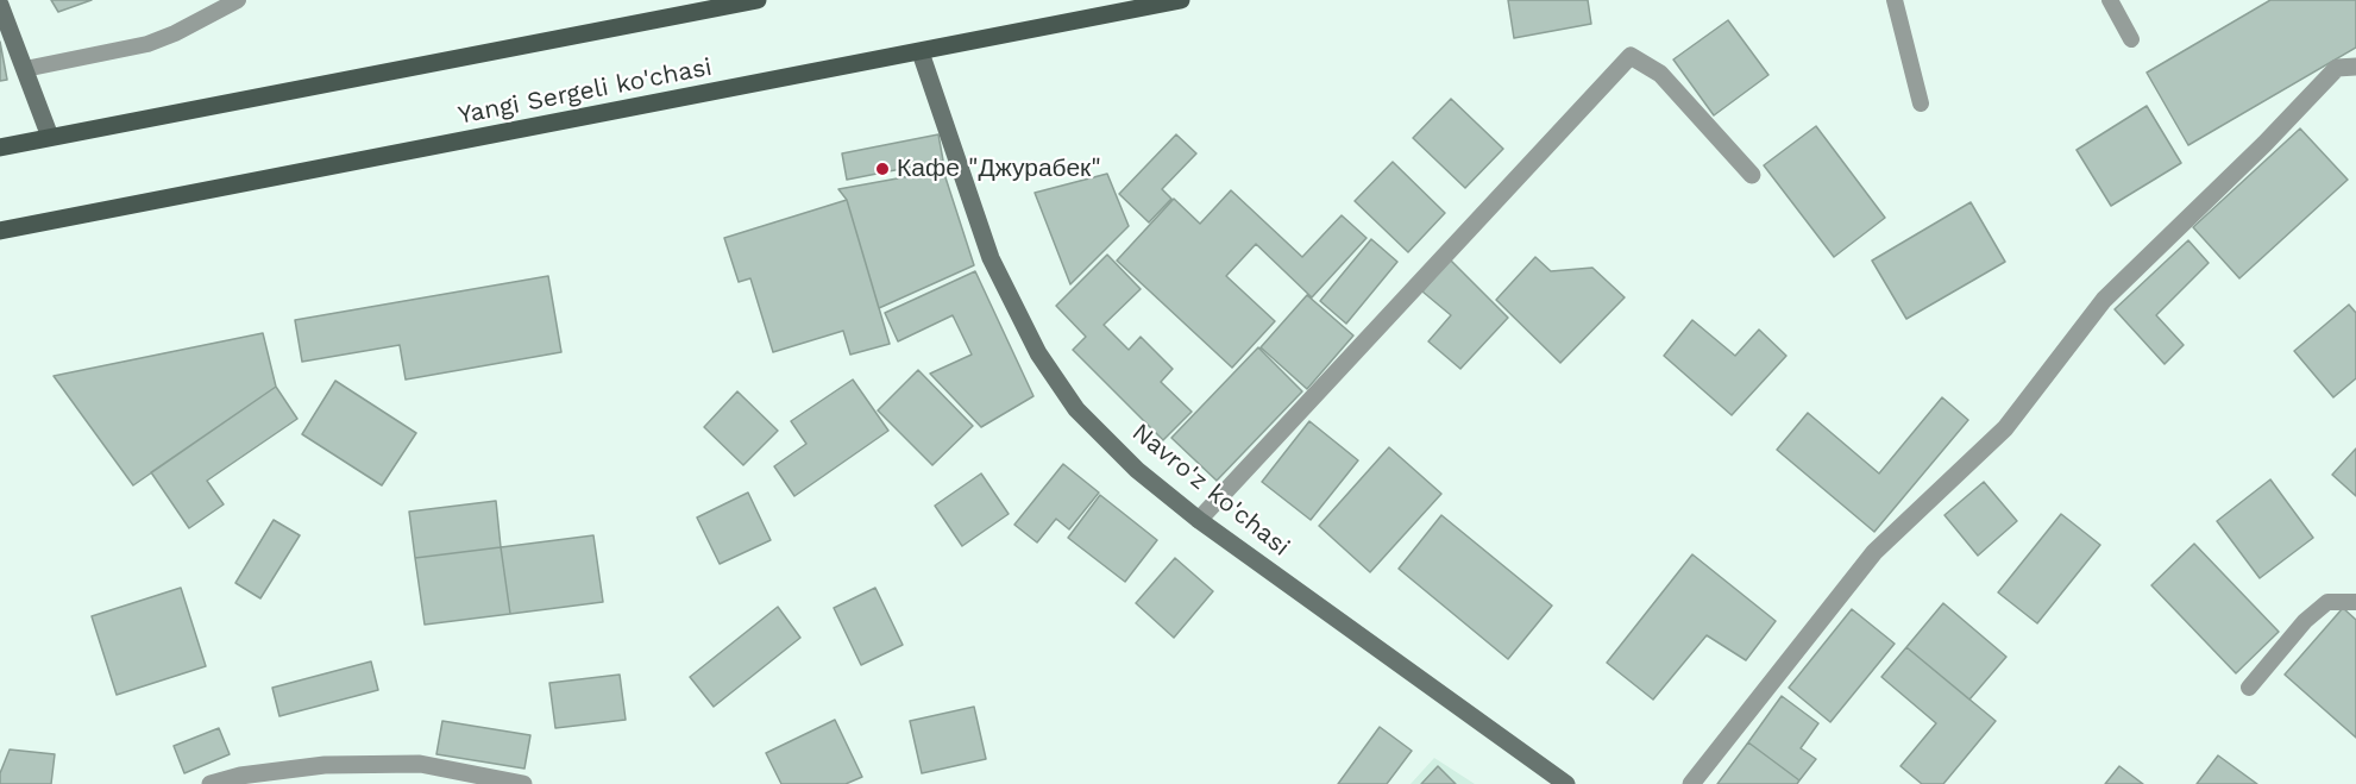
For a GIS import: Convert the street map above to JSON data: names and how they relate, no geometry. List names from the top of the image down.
{
  "streets": {
    "main road": ["Yangi Sergeli ko'chasi"],
    "street": ["Navro'z ko'chasi"]
  },
  "crossings": [
    ["Yangi Sergeli ko'chasi", "Navro'z ko'chasi"]
  ],
  "places": ["Кафе \"Джурабек\""]
}
